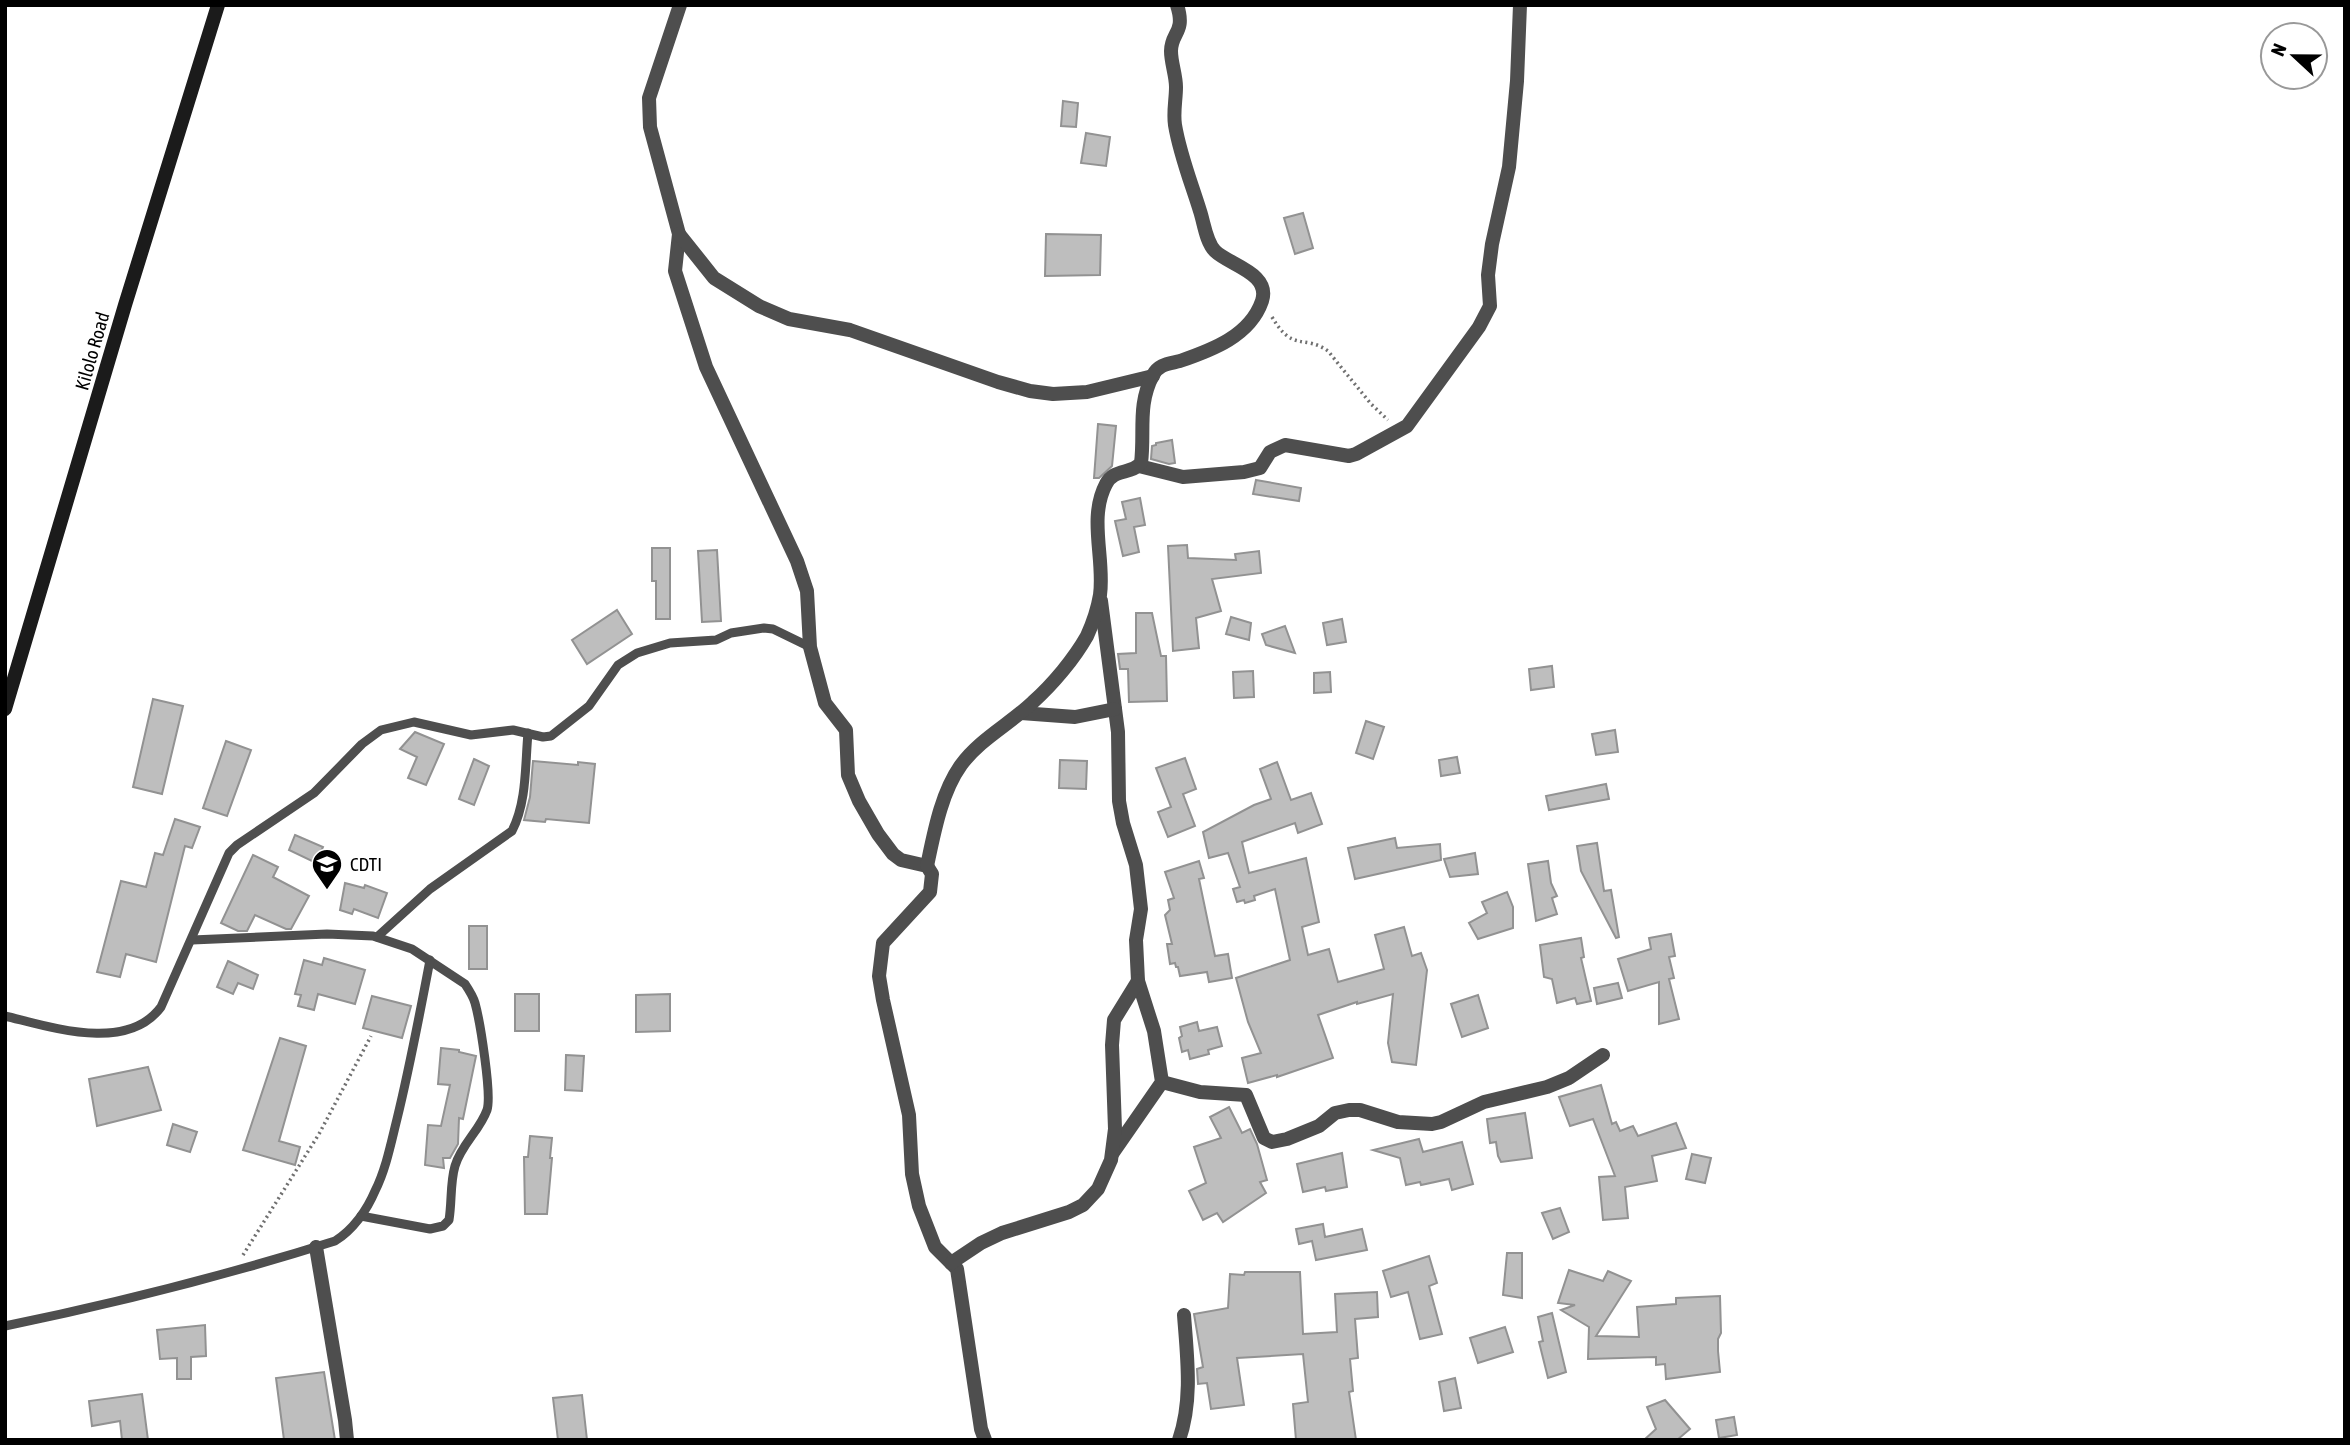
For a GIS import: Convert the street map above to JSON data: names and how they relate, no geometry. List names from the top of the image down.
{
  "streets": {
    "main road": ["Kilolo Road"]
  },
  "places": {
    "school or university": ["CDTI"]
  },
  "north": "left"
}
